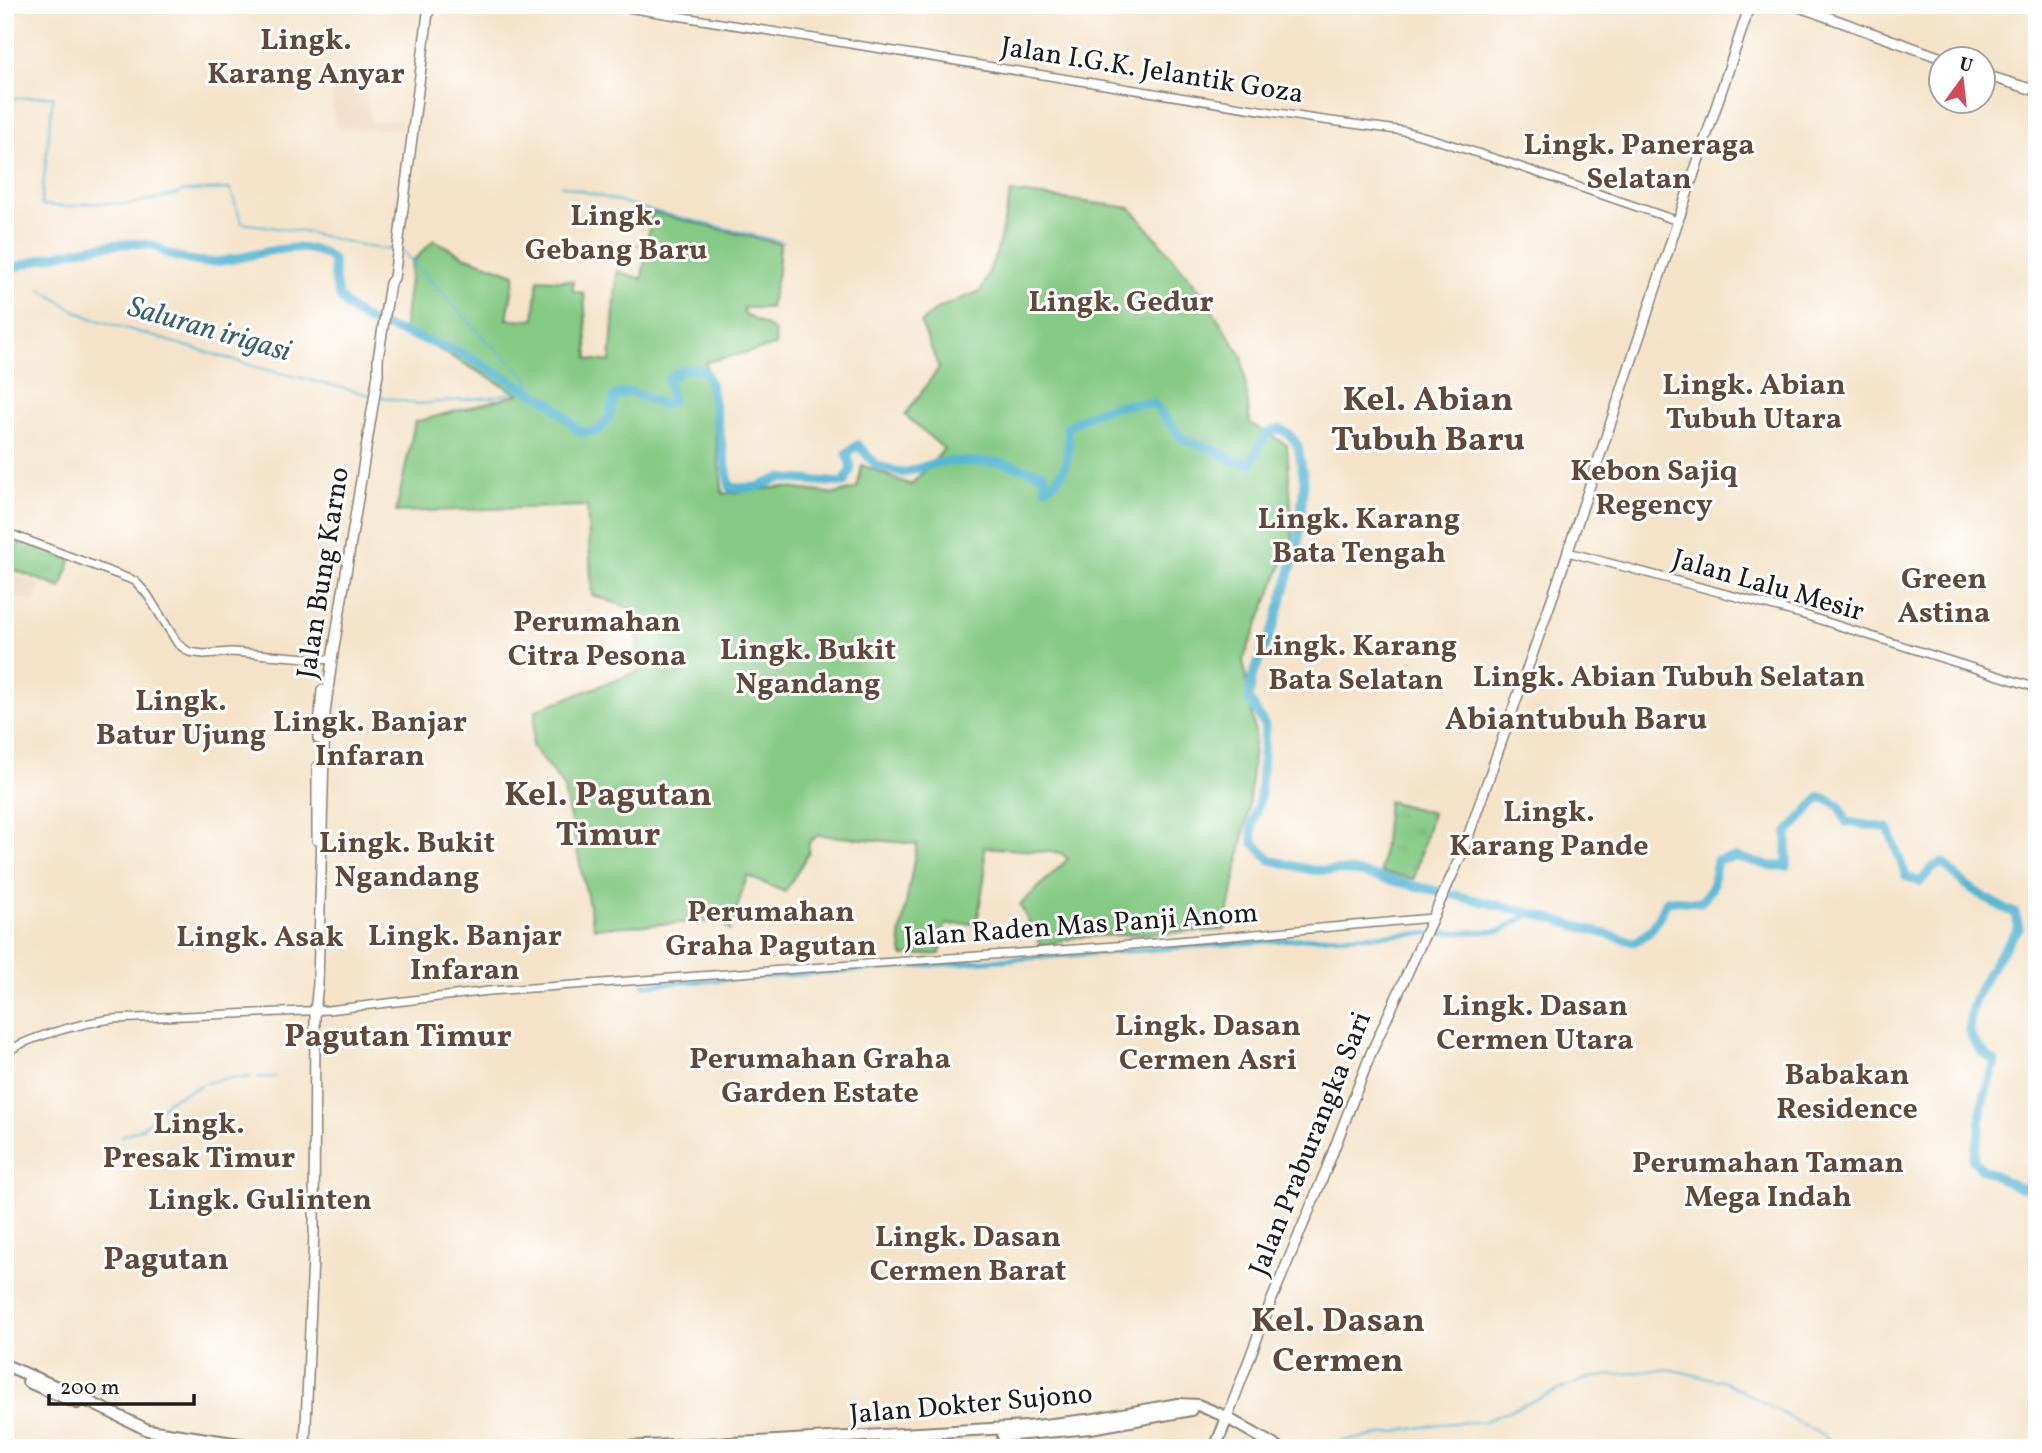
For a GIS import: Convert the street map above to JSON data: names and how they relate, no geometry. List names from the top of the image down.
{
  "streets": {
    "highway": ["Jalan Dokter Sujono"],
    "main road": ["Jalan Praburangka Sari"],
    "street": ["Jalan I.G.K. Jelantik Goza", "Jalan Lalu Mesir", "Jalan Raden Mas Panji Anom"]
  },
  "crossings": [
    ["Jalan I.G.K. Jelantik Goza", "Jalan Praburangka Sari"],
    ["Jalan Lalu Mesir", "Jalan Praburangka Sari"],
    ["Jalan Raden Mas Panji Anom", "Jalan Praburangka Sari"],
    ["Jalan Praburangka Sari", "Jalan Dokter Sujono"]
  ],
  "districts": [
    "Lingk. Karang Anyar",
    "Lingk. Paneraga Selatan",
    "Lingk. Gebang Baru",
    "Lingk. Gedur",
    "Lingk. Abian Tubuh Utara",
    "Kel. Abian Tubuh Baru",
    "Kebon Sajiq Regency",
    "Lingk. Karang Bata Tengah",
    "Green Astina",
    "Perumahan Citra Pesona",
    "Lingk. Karang Bata Selatan",
    "Lingk. Bukit Ngandang",
    "Lingk. Abian Tubuh Selatan",
    "Lingk. Batur Ujung",
    "Abiantubuh Baru",
    "Lingk. Banjar Infaran",
    "Kel. Pagutan Timur",
    "Lingk. Karang Pande",
    "Lingk. Bukit Ngandang",
    "Perumahan Graha Pagutan",
    "Lingk. Banjar Infaran",
    "Lingk. Asak",
    "Lingk. Dasan Cermen Utara",
    "Lingk. Dasan Cermen Asri",
    "Pagutan Timur",
    "Perumahan Graha Garden Estate",
    "Babakan Residence",
    "Lingk. Presak Timur",
    "Perumahan Taman Mega Indah",
    "Lingk. Gulinten",
    "Lingk. Dasan Cermen Barat",
    "Pagutan",
    "Kel. Dasan Cermen"
  ],
  "water": ["Saluran irigasi"],
  "scale_bar": "200 m",
  "north": "top"
}
